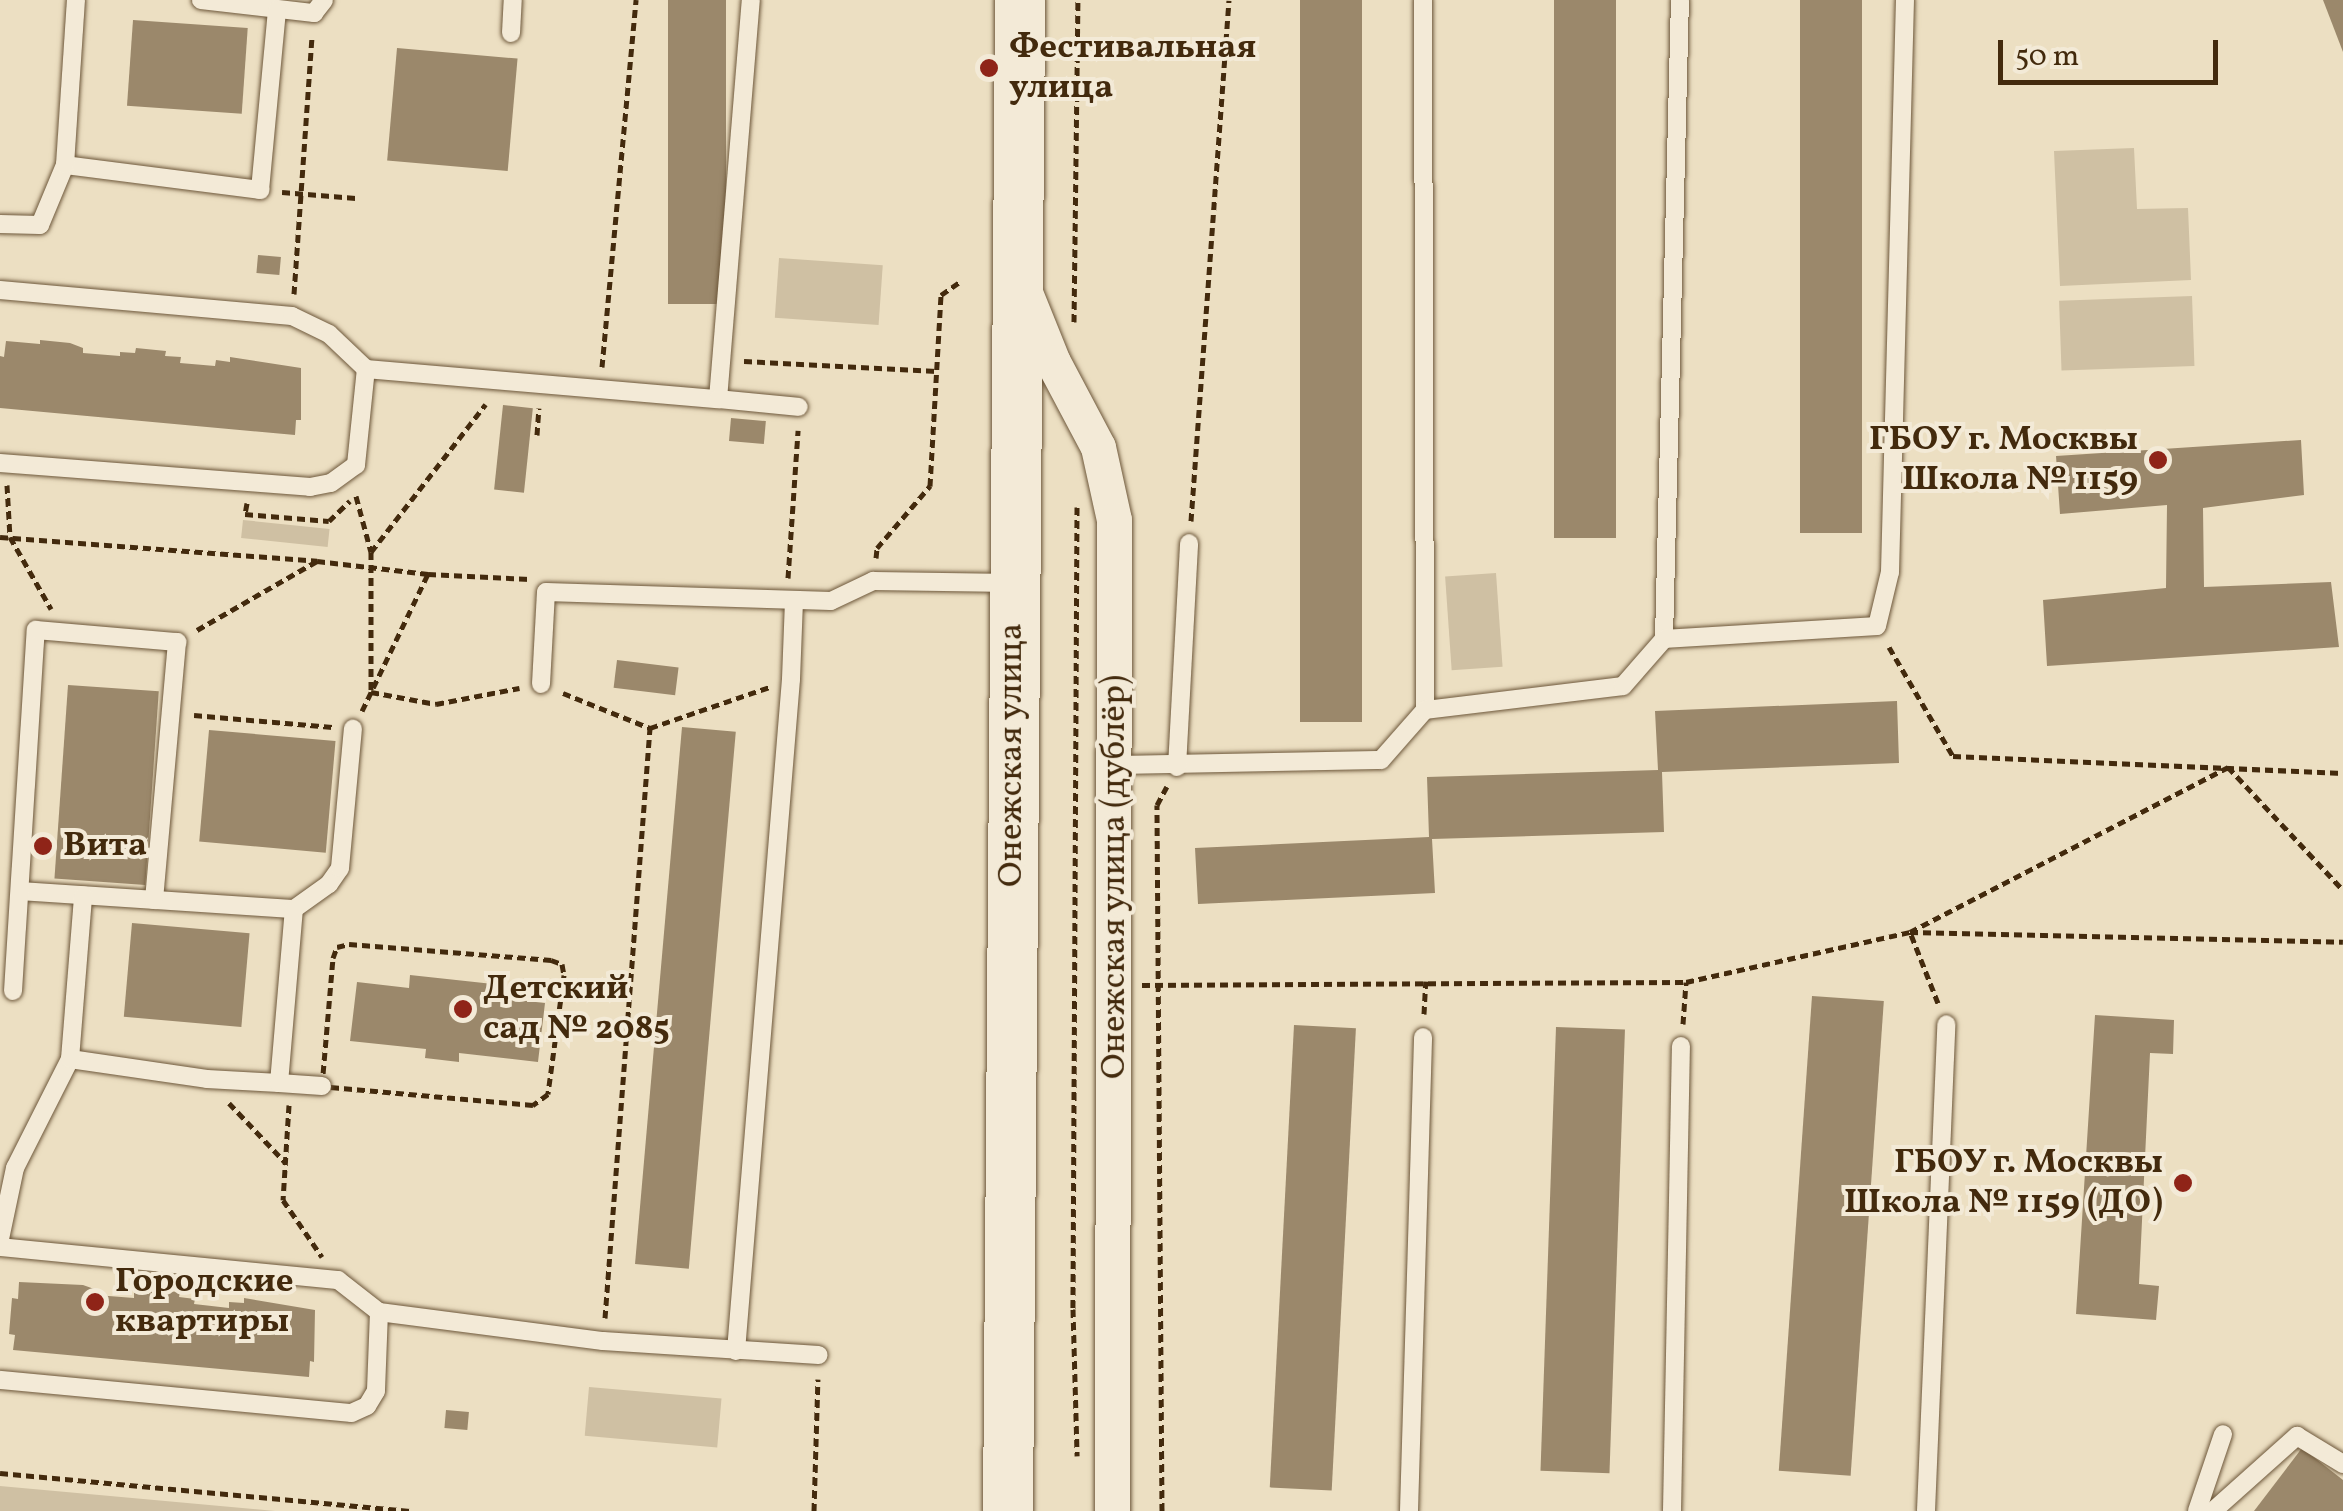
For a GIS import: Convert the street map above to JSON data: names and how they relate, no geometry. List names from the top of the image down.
{
  "streets": {
    "main road": ["Онежская улица"],
    "street": ["Онежская улица (дублёр)"]
  },
  "crossings": [
    ["Онежская улица", "Онежская улица (дублёр)"]
  ],
  "places": [
    "Фестивальная улица",
    "ГБОУ г. Москвы Школа № 1159",
    "Вита",
    "Детский сад № 2085",
    "ГБОУ г. Москвы Школа № 1159 (ДО)",
    "Городские квартиры"
  ],
  "scale_bar": "50 m"
}
